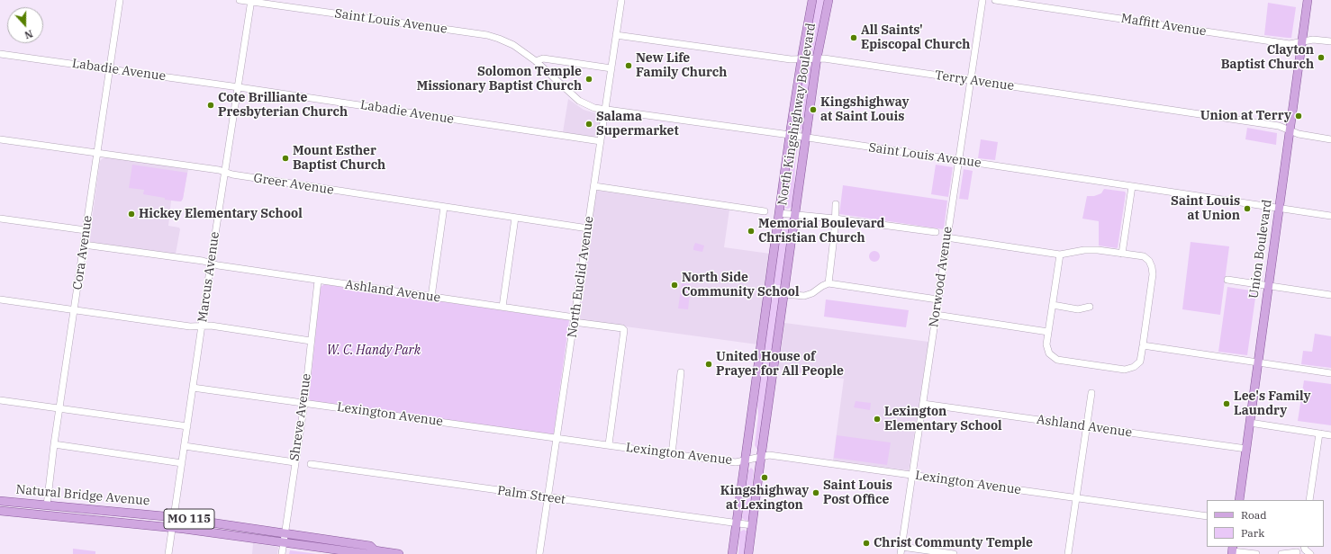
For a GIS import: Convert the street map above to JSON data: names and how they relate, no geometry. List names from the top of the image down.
{
  "streets": {
    "main road": [
      "North Kingshighway Boulevard",
      "Union Boulevard",
      "Natural Bridge Avenue",
      "MO 115"
    ],
    "street": [
      "Saint Louis Avenue",
      "Maffitt Avenue",
      "Labadie Avenue",
      "Terry Avenue",
      "Greer Avenue",
      "Cora Avenue",
      "Marcus Avenue",
      "North Euclid Avenue",
      "Norwood Avenue",
      "Ashland Avenue",
      "Lexington Avenue",
      "Shreve Avenue",
      "Palm Street"
    ]
  },
  "crossings": [
    ["Saint Louis Avenue", "North Kingshighway Boulevard"],
    ["Saint Louis Avenue", "Union Boulevard"],
    ["Saint Louis Avenue", "Marcus Avenue"],
    ["Saint Louis Avenue", "North Euclid Avenue"],
    ["Saint Louis Avenue", "Norwood Avenue"],
    ["Maffitt Avenue", "Union Boulevard"],
    ["Labadie Avenue", "Cora Avenue"],
    ["Labadie Avenue", "Marcus Avenue"],
    ["Labadie Avenue", "North Euclid Avenue"],
    ["Terry Avenue", "North Kingshighway Boulevard"],
    ["Terry Avenue", "Union Boulevard"],
    ["Terry Avenue", "North Euclid Avenue"],
    ["Terry Avenue", "Norwood Avenue"],
    ["North Kingshighway Boulevard", "Lexington Avenue"],
    ["North Kingshighway Boulevard", "Palm Street"],
    ["Greer Avenue", "Cora Avenue"],
    ["Greer Avenue", "Marcus Avenue"],
    ["Greer Avenue", "North Euclid Avenue"],
    ["Union Boulevard", "Ashland Avenue"],
    ["Cora Avenue", "Ashland Avenue"],
    ["Cora Avenue", "Natural Bridge Avenue"],
    ["Marcus Avenue", "Ashland Avenue"],
    ["Marcus Avenue", "Lexington Avenue"],
    ["Marcus Avenue", "Natural Bridge Avenue"],
    ["North Euclid Avenue", "Ashland Avenue"],
    ["North Euclid Avenue", "Lexington Avenue"],
    ["North Euclid Avenue", "Palm Street"],
    ["Norwood Avenue", "Ashland Avenue"],
    ["Norwood Avenue", "Lexington Avenue"],
    ["Ashland Avenue", "Lexington Avenue"],
    ["Ashland Avenue", "Shreve Avenue"],
    ["Lexington Avenue", "Shreve Avenue"],
    ["Shreve Avenue", "Natural Bridge Avenue"]
  ],
  "parks": ["W. C. Handy Park"],
  "places": [
    "All Saints' Episcopal Church",
    "Clayton Baptist Church",
    "New Life Family Church",
    "Solomon Temple Missionary Baptist Church",
    "Cote Brilliante Presbyterian Church",
    "Kingshighway at Saint Louis",
    "Union at Terry",
    "Salama Supermarket",
    "Mount Esther Baptist Church",
    "Saint Louis at Union",
    "Hickey Elementary School",
    "Memorial Boulevard Christian Church",
    "North Side Community School",
    "United House of Prayer for All People",
    "Lee's Family Laundry",
    "Lexington Elementary School",
    "Kingshighway at Lexington",
    "Saint Louis Post Office",
    "Christ Communty Temple"
  ],
  "legend": ["Road", "Park"],
  "north": "bottom"
}
